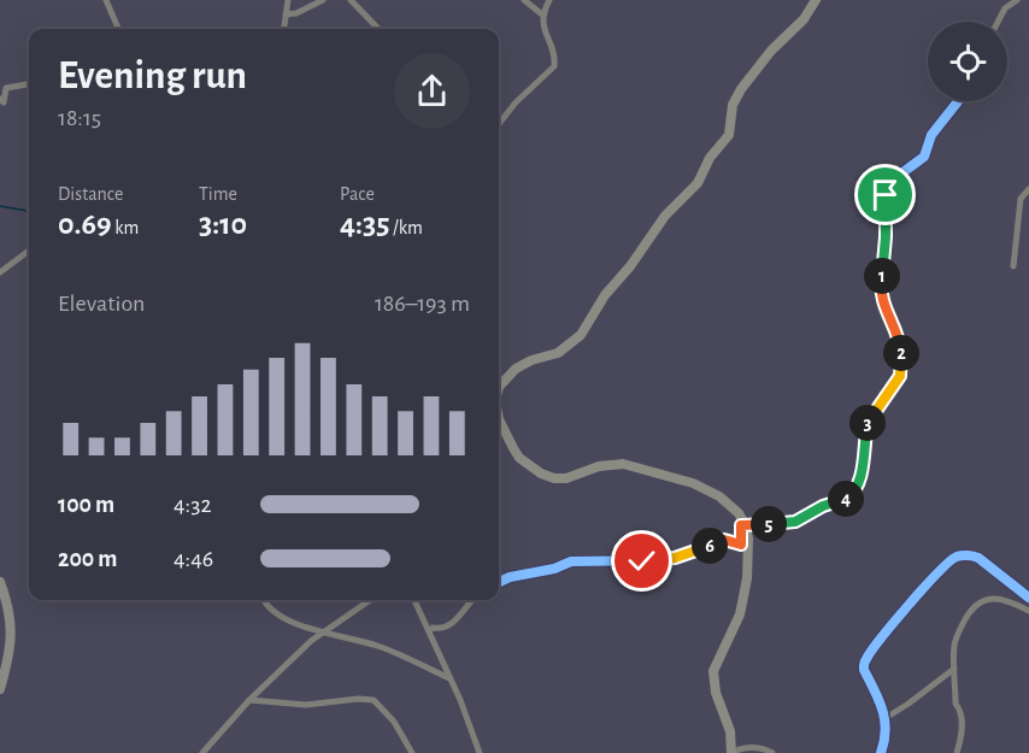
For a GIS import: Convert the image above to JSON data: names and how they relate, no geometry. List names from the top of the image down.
{
  "page": {
    "heading": ["Evening run", "18:15"],
    "stats": [
      ["Distance", "0.69 km"],
      ["Time", "3:10"],
      ["Pace", "4:35 /km"]
    ],
    "pins": [
      "1",
      "2",
      "3",
      "4",
      "5",
      "6"
    ],
    "chart": ["Elevation", "186–193 m"],
    "list": [
      {
        "name": "100 m",
        "note": "4:32"
      },
      {
        "name": "200 m",
        "note": "4:46"
      }
    ]
  }
}
